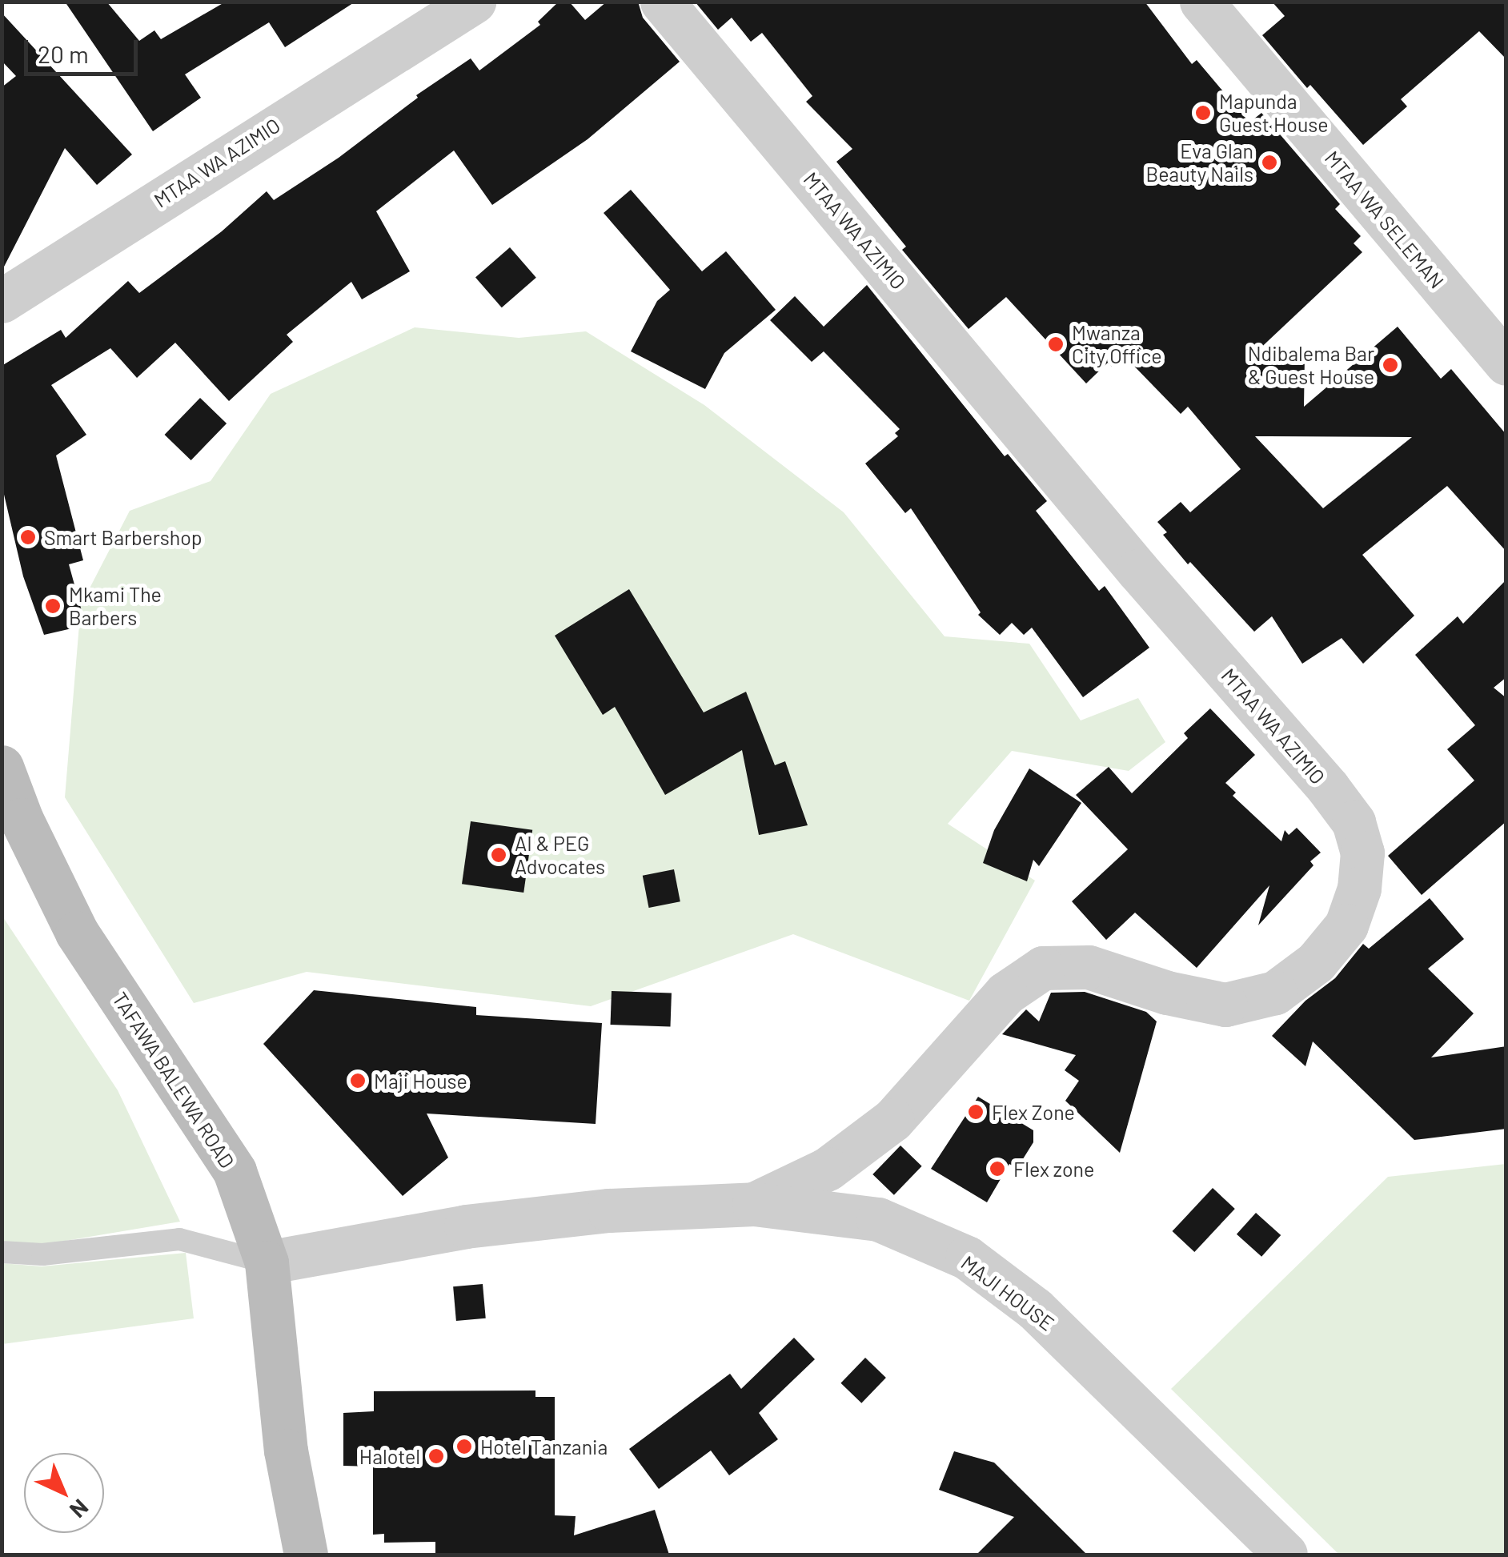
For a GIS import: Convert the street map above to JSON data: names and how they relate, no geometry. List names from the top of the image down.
{
  "streets": {
    "main road": ["TAFAWA BALEWA ROAD"],
    "street": ["MTAA WA AZIMIO", "MTAA WA SELEMAN", "MAJI HOUSE"]
  },
  "crossings": [
    ["MTAA WA AZIMIO", "MAJI HOUSE"],
    ["TAFAWA BALEWA ROAD", "MAJI HOUSE"]
  ],
  "places": [
    "Mapunda Guest House",
    "Eva Glan Beauty Nails",
    "Mwanza City Office",
    "Ndibalema Bar & Guest House",
    "Smart Barbershop",
    "Mkami The Barbers",
    "AI & PEG Advocates",
    "Maji House",
    "Flex Zone",
    "Flex zone",
    "Hotel Tanzania",
    "Halotel"
  ],
  "scale_bar": "20 m",
  "north": "bottom right"
}
